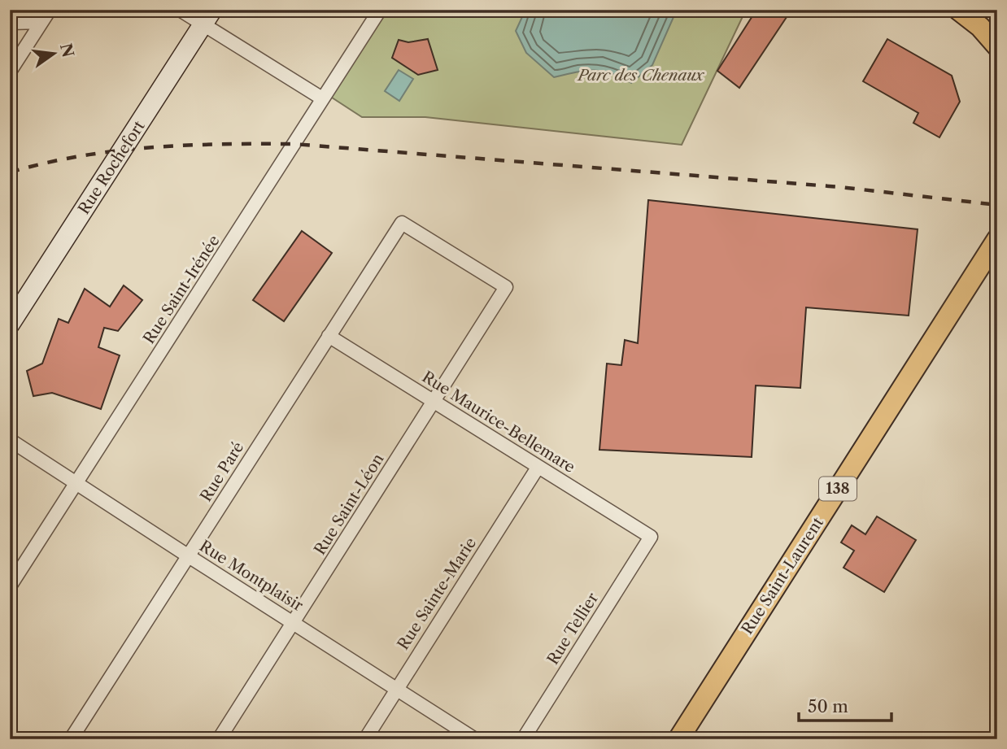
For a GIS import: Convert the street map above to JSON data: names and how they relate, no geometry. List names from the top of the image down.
{
  "streets": {
    "main road": ["138", "Rue Saint-Laurent"],
    "street": [
      "Rue Rochefort",
      "Rue Saint-Irénée",
      "Rue Maurice-Bellemare",
      "Rue Paré",
      "Rue Saint-Léon",
      "Rue Montplaisir",
      "Rue Sainte-Marie",
      "Rue Tellier"
    ]
  },
  "crossings": [
    ["Rue Saint-Irénée", "Rue Montplaisir"],
    ["Rue Maurice-Bellemare", "Rue Paré"],
    ["Rue Maurice-Bellemare", "Rue Saint-Léon"],
    ["Rue Maurice-Bellemare", "Rue Sainte-Marie"],
    ["Rue Maurice-Bellemare", "Rue Tellier"],
    ["Rue Paré", "Rue Saint-Léon"],
    ["Rue Paré", "Rue Montplaisir"],
    ["Rue Saint-Léon", "Rue Montplaisir"],
    ["Rue Montplaisir", "Rue Sainte-Marie"]
  ],
  "parks": ["Parc des Chenaux"],
  "scale_bar": "50 m",
  "north": "right"
}
